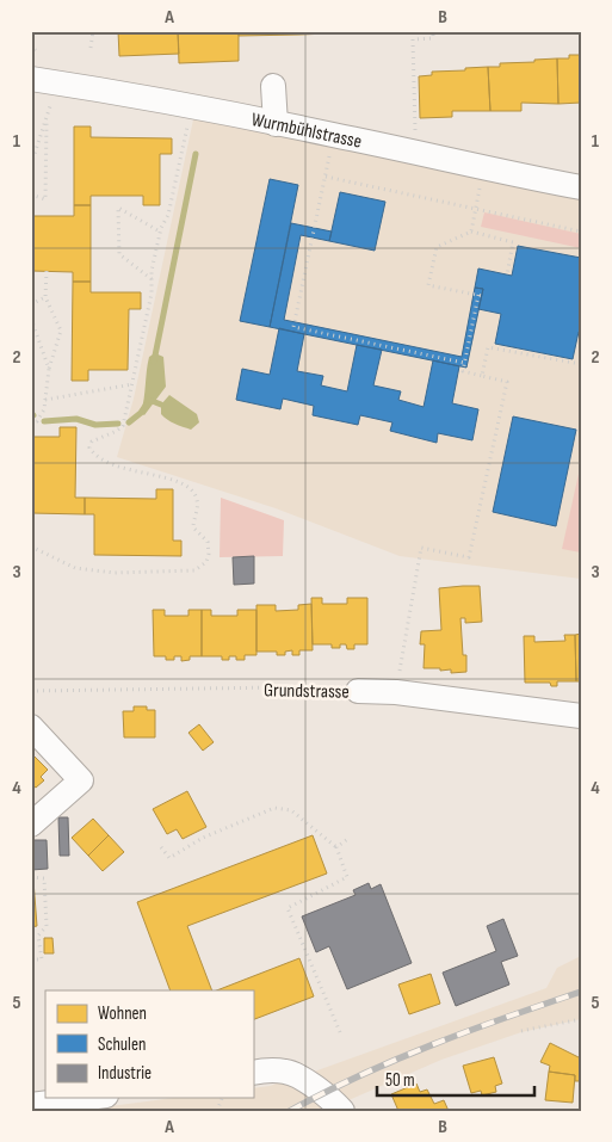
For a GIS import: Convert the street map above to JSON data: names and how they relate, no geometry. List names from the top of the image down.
{
  "streets": {
    "street": ["Wurmbühlstrasse", "Grundstrasse"]
  },
  "legend": ["Wohnen", "Schulen", "Industrie"],
  "scale_bar": "50 m",
  "grid": {
    "columns": ["A", "B"],
    "rows": [
      "1",
      "2",
      "3",
      "4",
      "5"
    ]
  }
}
